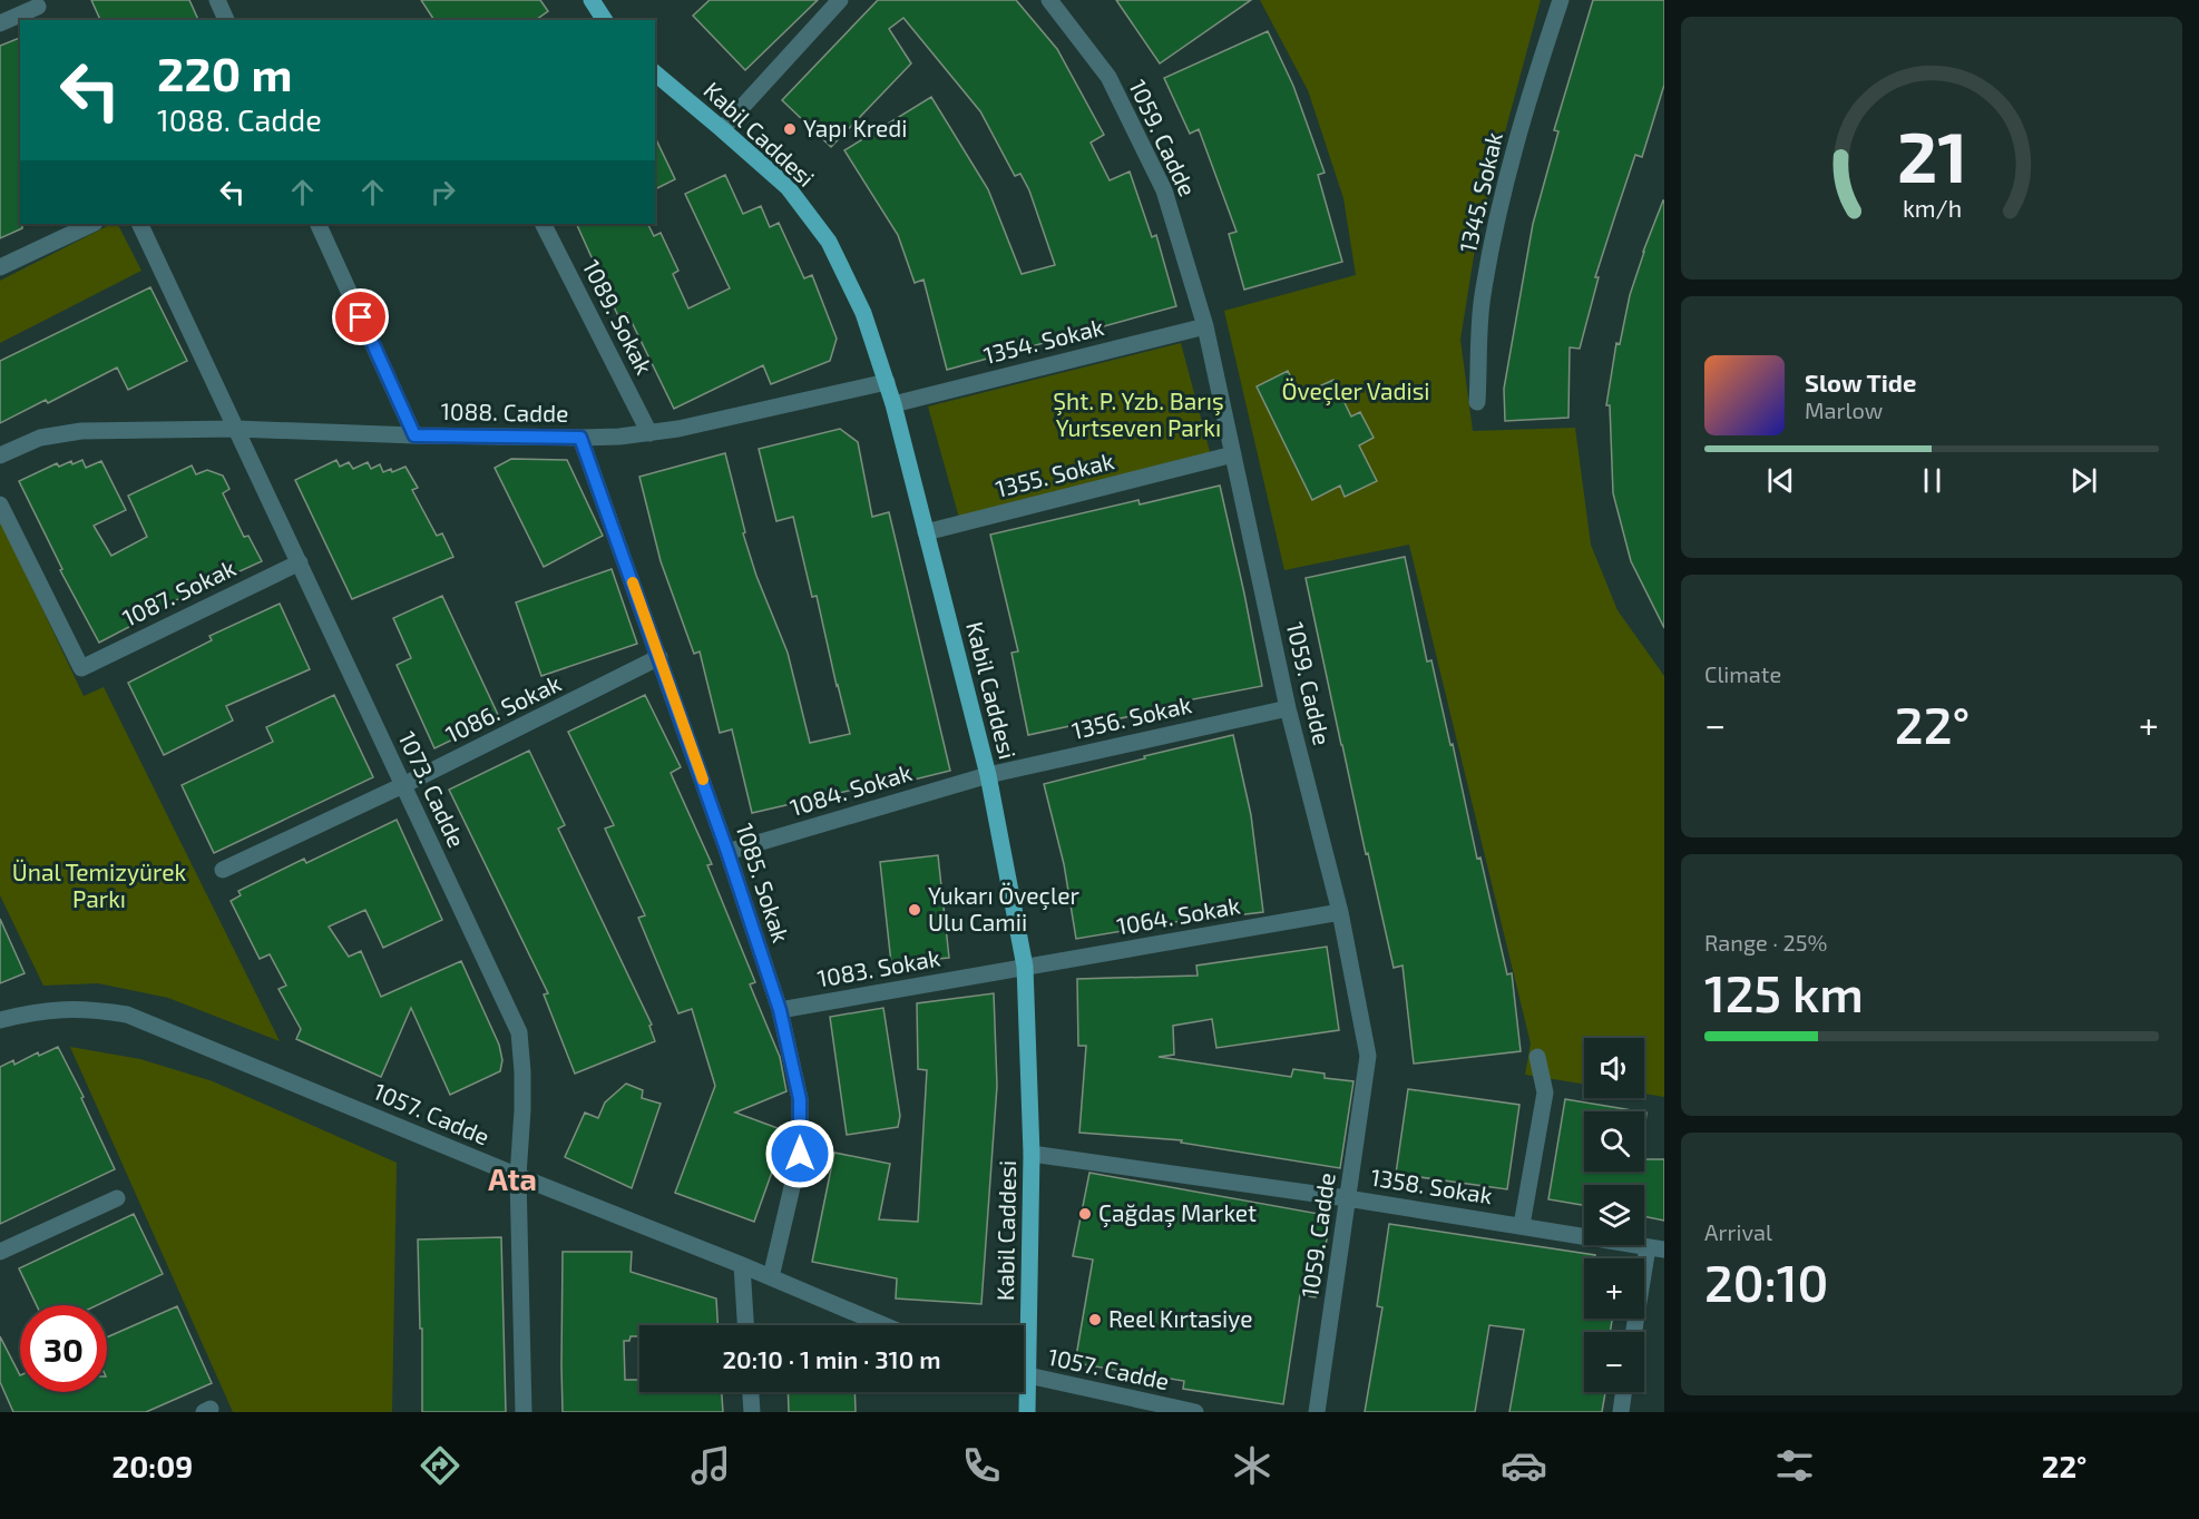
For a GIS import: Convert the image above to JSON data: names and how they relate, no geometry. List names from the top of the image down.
{
  "streets": {
    "main road": ["Kabil Caddesi"],
    "street": [
      "1059. Cadde",
      "1345. Sokak",
      "1089. Sokak",
      "1354. Sokak",
      "1088. Cadde",
      "1355. Sokak",
      "1087. Sokak",
      "1086. Sokak",
      "1356. Sokak",
      "1073. Cadde",
      "1084. Sokak",
      "1085. Sokak",
      "1064. Sokak",
      "1083. Sokak",
      "1057. Cadde",
      "1358. Sokak"
    ]
  },
  "crossings": [
    ["Kabil Caddesi", "1354. Sokak"],
    ["Kabil Caddesi", "1088. Cadde"],
    ["Kabil Caddesi", "1355. Sokak"],
    ["Kabil Caddesi", "1356. Sokak"],
    ["Kabil Caddesi", "1084. Sokak"],
    ["Kabil Caddesi", "1064. Sokak"],
    ["Kabil Caddesi", "1083. Sokak"],
    ["Kabil Caddesi", "1358. Sokak"],
    ["1059. Cadde", "1354. Sokak"],
    ["1059. Cadde", "1355. Sokak"],
    ["1059. Cadde", "1356. Sokak"],
    ["1059. Cadde", "1064. Sokak"],
    ["1059. Cadde", "1358. Sokak"],
    ["1089. Sokak", "1088. Cadde"],
    ["1088. Cadde", "1073. Cadde"],
    ["1088. Cadde", "1085. Sokak"],
    ["1087. Sokak", "1073. Cadde"],
    ["1086. Sokak", "1073. Cadde"],
    ["1086. Sokak", "1085. Sokak"],
    ["1356. Sokak", "1084. Sokak"],
    ["1073. Cadde", "1057. Cadde"],
    ["1084. Sokak", "1085. Sokak"],
    ["1085. Sokak", "1083. Sokak"],
    ["1085. Sokak", "1057. Cadde"],
    ["1064. Sokak", "1083. Sokak"]
  ],
  "districts": ["Ata"],
  "parks": ["Öveçler Vadisi", "Şht. P. Yzb. Barış Yurtseven Parkı", "Ünal Temizyürek Parkı"],
  "places": [
    "Yapı Kredi",
    "Yukarı Öveçler Ulu Camii",
    "Çağdaş Market",
    "Reel Kırtasiye"
  ],
  "page": {
    "turn": ["220 m", "1088. Cadde"],
    "song": ["Slow Tide", "Marlow"],
    "tile": [
      "Climate",
      ["Range · 25%", "125 km"],
      ["Arrival", "20:10"]
    ],
    "heat": ["−", "22°", "+"],
    "map_buttons": ["+", "−"],
    "limit": "30",
    "trip": "20:10 · 1 min · 310 m",
    "tabs": ["20:09", "22°"],
    "gauge": ["21", "km/h"]
  }
}
